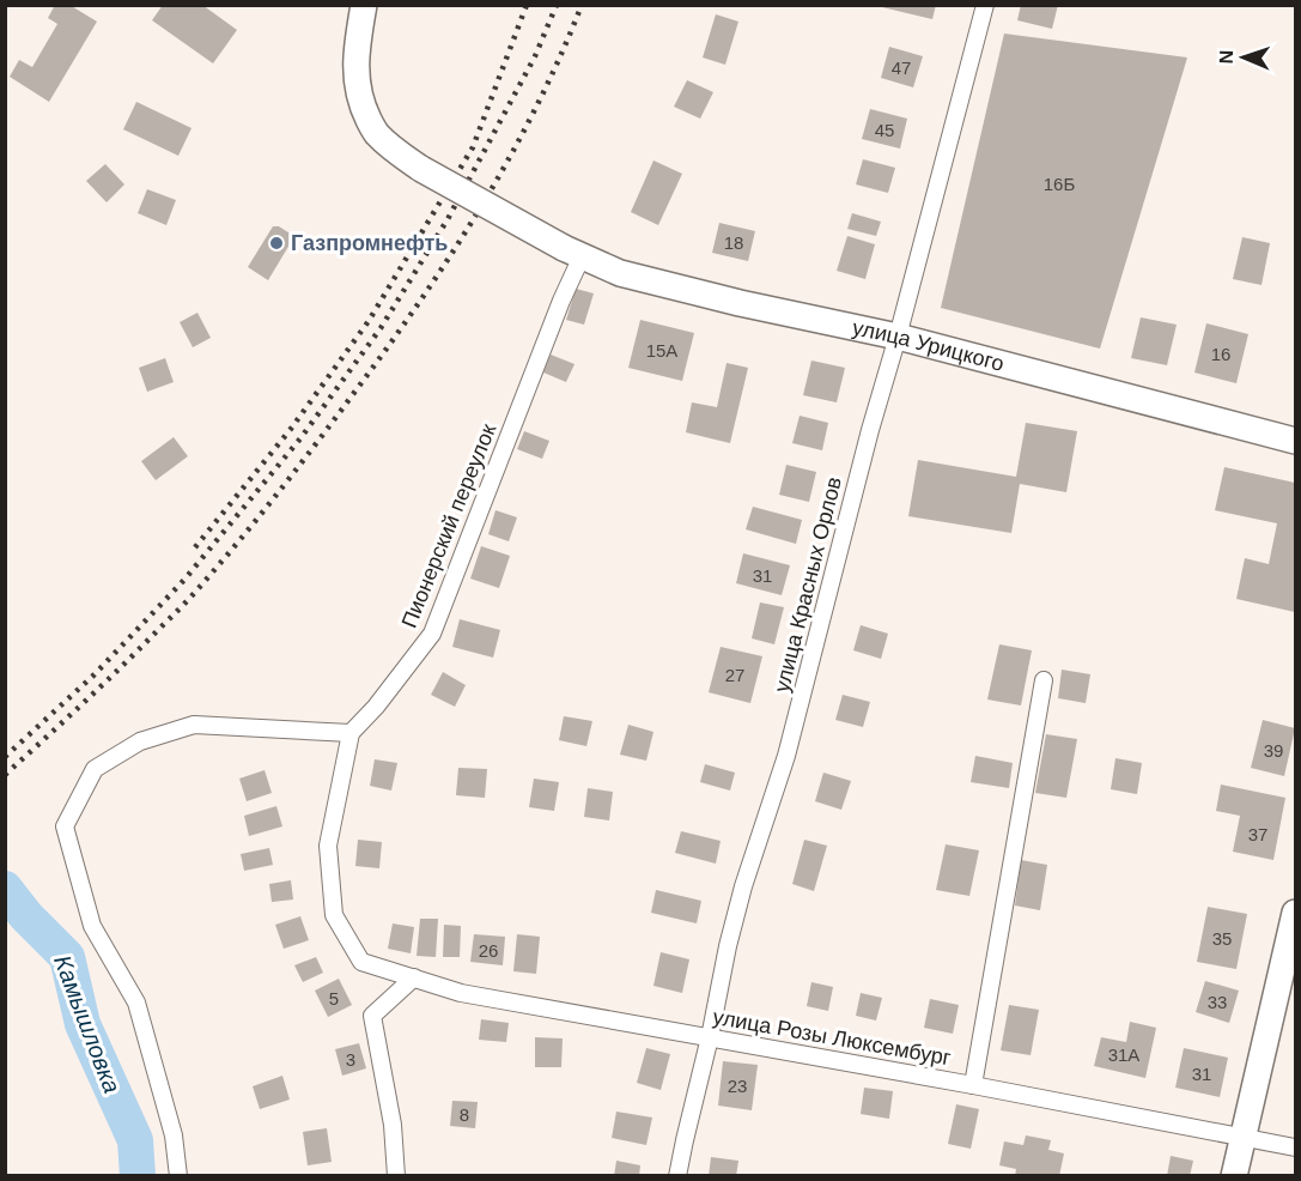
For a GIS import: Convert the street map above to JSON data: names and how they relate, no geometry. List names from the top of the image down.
{
  "streets": {
    "main road": ["улица Урицкого"],
    "street": ["Пионерский переулок", "улица Красных Орлов", "улица Розы Люксембург"]
  },
  "crossings": [
    ["улица Урицкого", "Пионерский переулок"],
    ["улица Урицкого", "улица Красных Орлов"],
    ["Пионерский переулок", "улица Розы Люксембург"],
    ["улица Красных Орлов", "улица Розы Люксембург"]
  ],
  "water": ["Камышловка"],
  "places": ["Газпромнефть"],
  "house_numbers": [
    "47",
    "45",
    "16Б",
    "18",
    "15А",
    "16",
    "31",
    "27",
    "39",
    "37",
    "35",
    "26",
    "5",
    "33",
    "31А",
    "3",
    "31",
    "23",
    "8"
  ],
  "north": "left"
}
